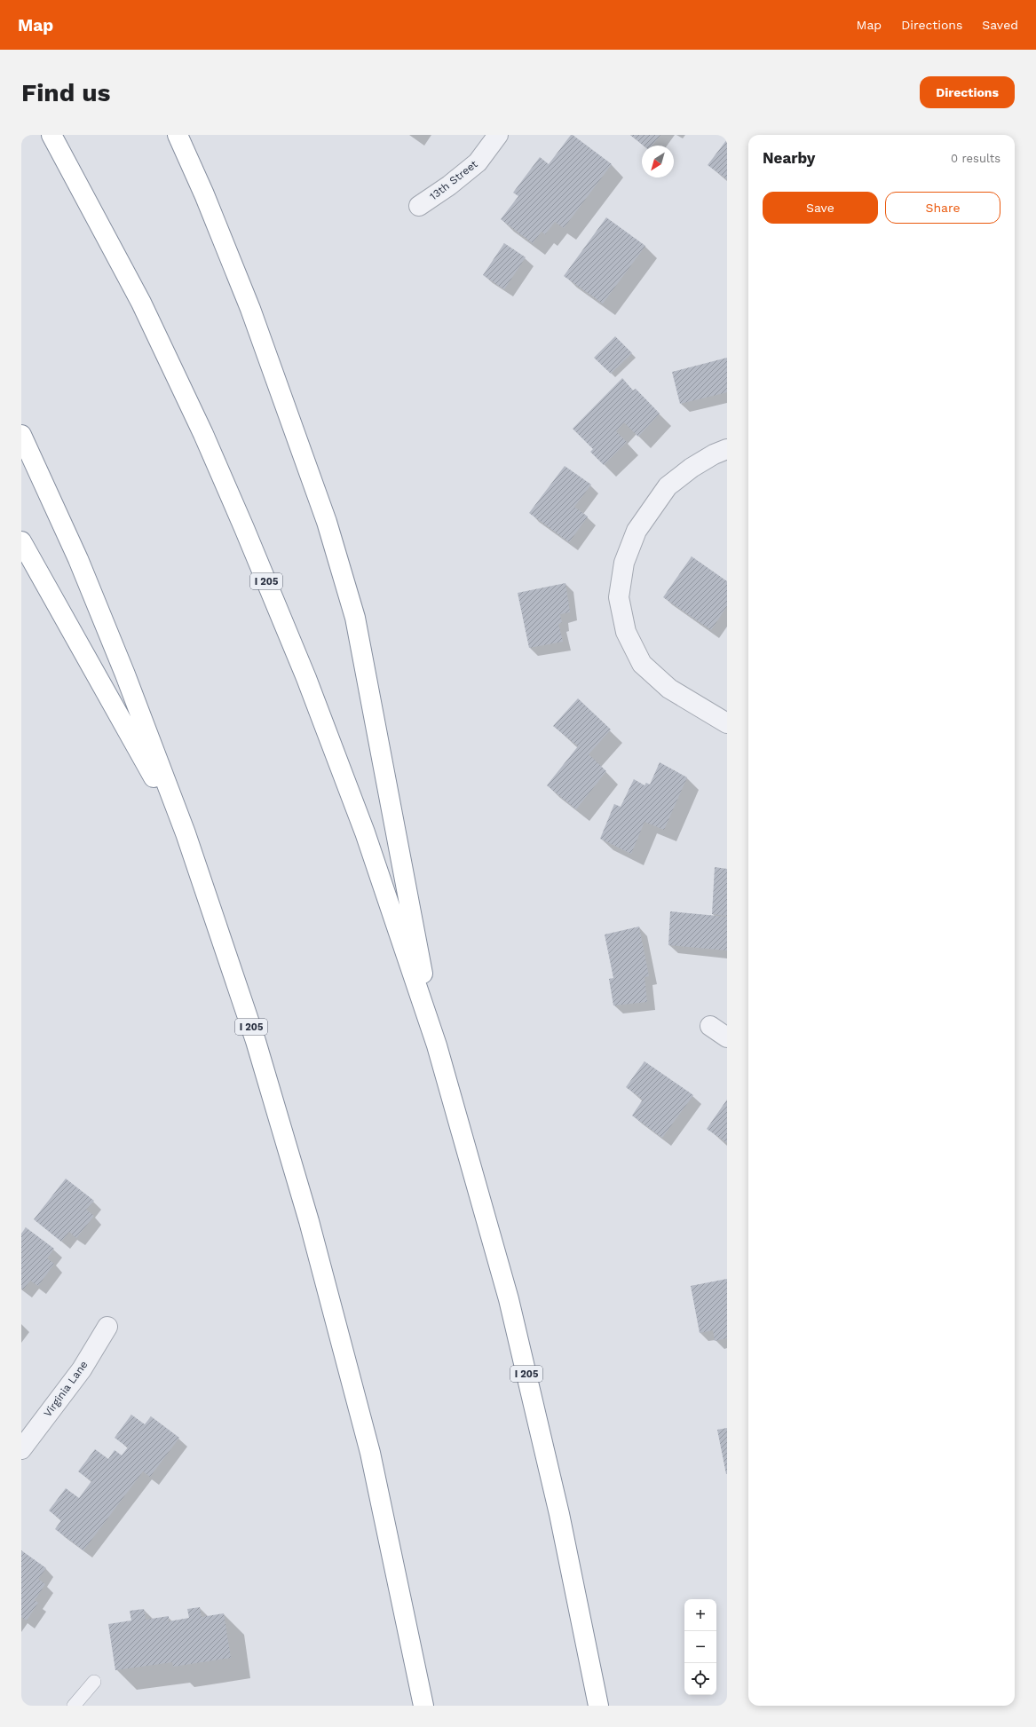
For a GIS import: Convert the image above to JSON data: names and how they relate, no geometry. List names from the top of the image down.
{
  "streets": {
    "highway": ["I 205"],
    "street": ["13th Street", "Virginia Lane"]
  },
  "north": "bottom left",
  "page": {
    "header": "Map",
    "nav": ["Map", "Directions", "Saved"],
    "buttons": [
      "Directions",
      ["Save", "Share"]
    ],
    "title": "Find us",
    "heading": ["Nearby", "0 results"],
    "map_buttons": ["+", "−"]
  }
}
